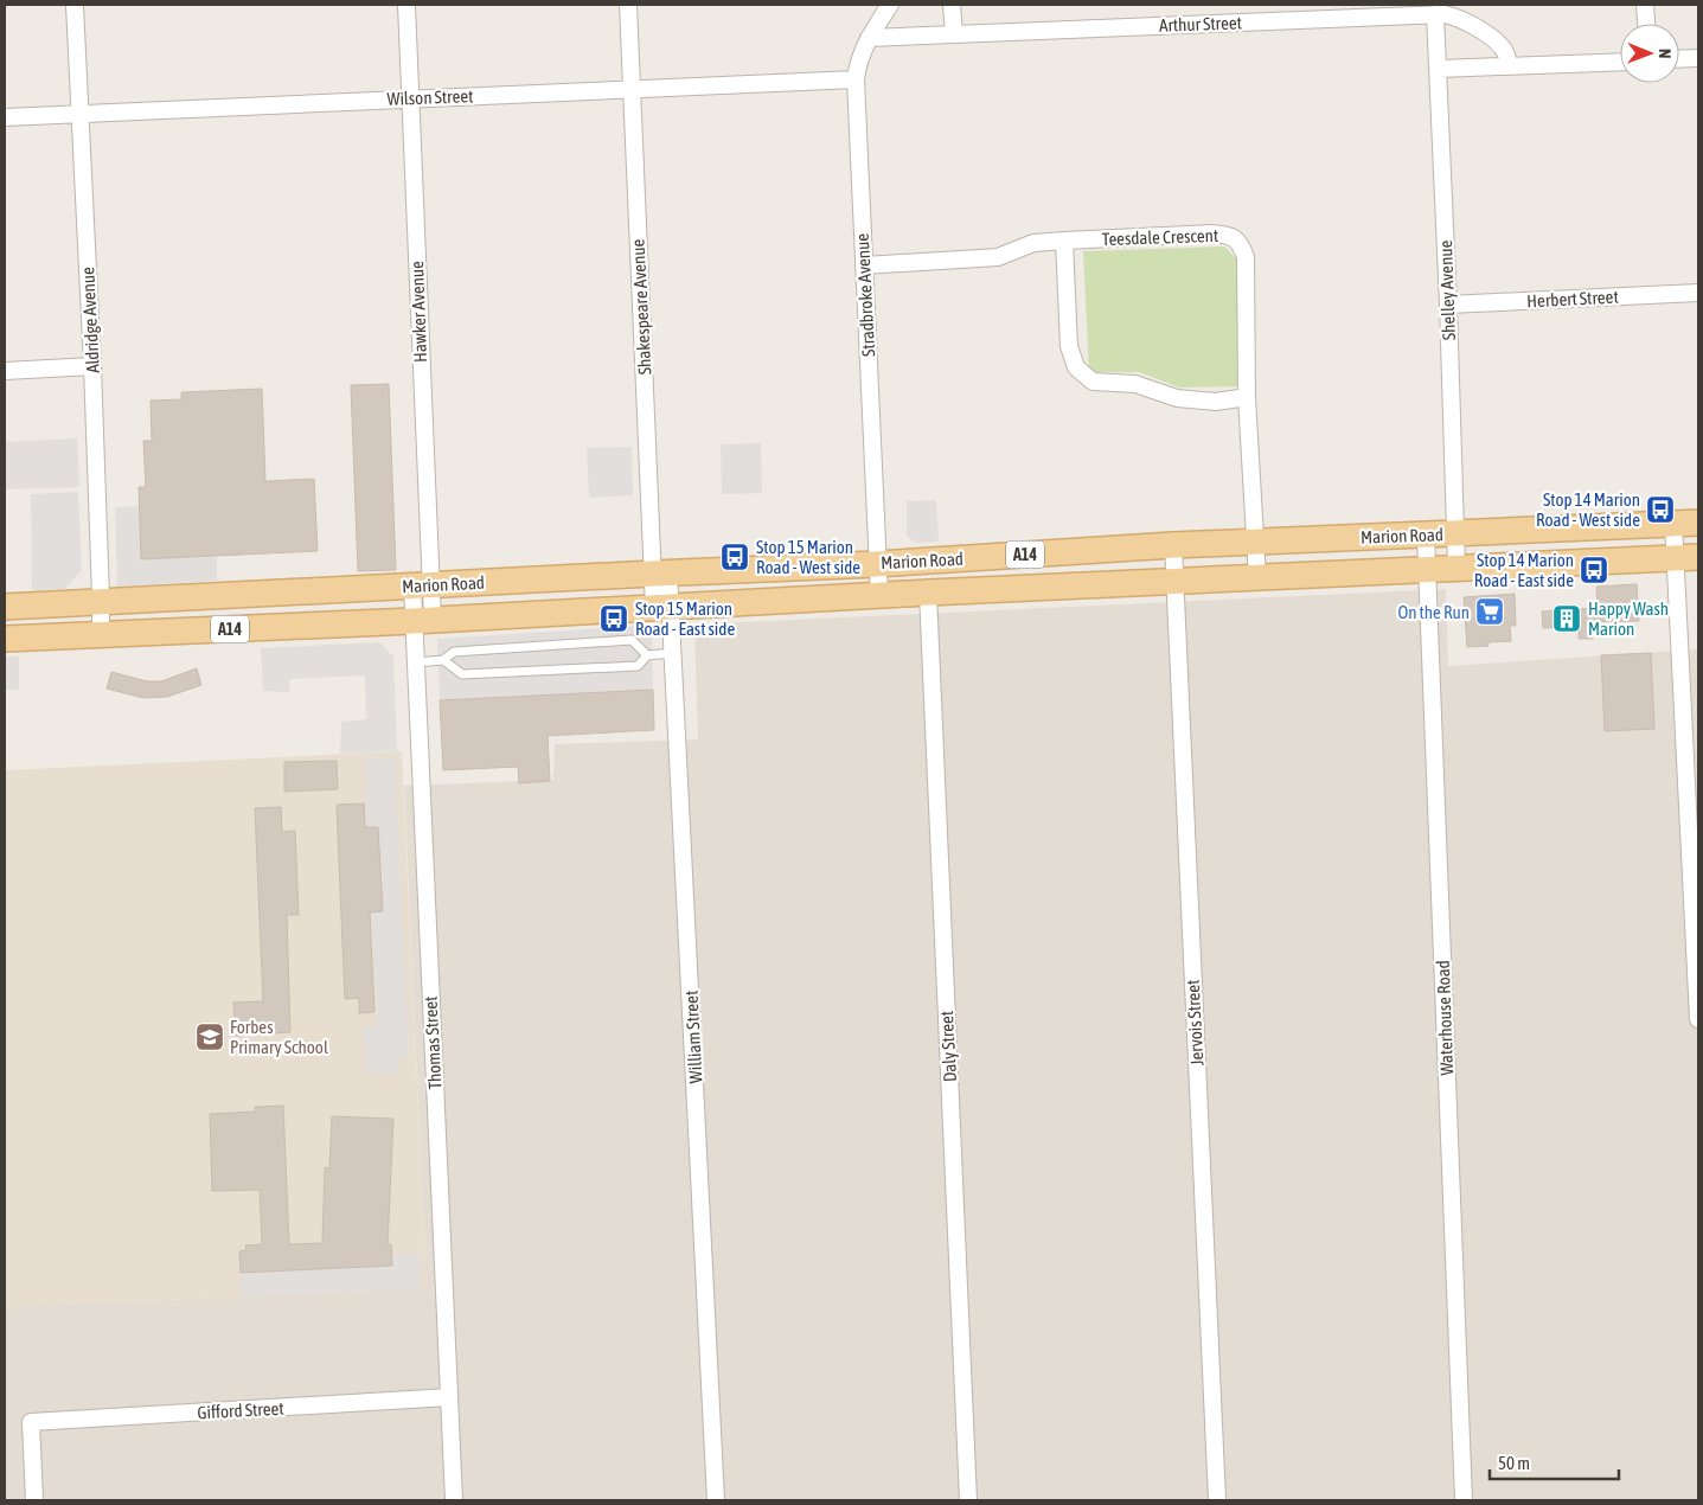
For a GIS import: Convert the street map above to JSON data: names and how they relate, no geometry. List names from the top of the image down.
{
  "streets": {
    "main road": ["Marion Road", "A14"],
    "street": [
      "Arthur Street",
      "Wilson Street",
      "Teesdale Crescent",
      "Shelley Avenue",
      "Stradbroke Avenue",
      "Herbert Street",
      "Shakespeare Avenue",
      "Hawker Avenue",
      "Aldridge Avenue",
      "Waterhouse Road",
      "Jervois Street",
      "William Street",
      "Thomas Street",
      "Daly Street",
      "Gifford Street"
    ]
  },
  "crossings": [
    ["Arthur Street", "Shelley Avenue"],
    ["Arthur Street", "Stradbroke Avenue"],
    ["Wilson Street", "Stradbroke Avenue"],
    ["Wilson Street", "Shakespeare Avenue"],
    ["Wilson Street", "Hawker Avenue"],
    ["Wilson Street", "Aldridge Avenue"],
    ["Teesdale Crescent", "Stradbroke Avenue"],
    ["Teesdale Crescent", "Marion Road"],
    ["Shelley Avenue", "Herbert Street"],
    ["Shelley Avenue", "Marion Road"],
    ["Stradbroke Avenue", "Marion Road"],
    ["Shakespeare Avenue", "Marion Road"],
    ["Shakespeare Avenue", "William Street"],
    ["Hawker Avenue", "Marion Road"],
    ["Hawker Avenue", "Thomas Street"],
    ["Aldridge Avenue", "Marion Road"],
    ["Marion Road", "Waterhouse Road"],
    ["Marion Road", "Jervois Street"],
    ["Marion Road", "William Street"],
    ["Marion Road", "Thomas Street"],
    ["Marion Road", "Daly Street"],
    ["Thomas Street", "Gifford Street"]
  ],
  "places": {
    "bus stop": [
      "Stop 14 Marion Road - West side",
      "Stop 15 Marion Road - West side",
      "Stop 14 Marion Road - East side",
      "Stop 15 Marion Road - East side"
    ],
    "supermarket": ["On the Run"],
    "building": ["Happy Wash Marion"],
    "school or university": ["Forbes Primary School"]
  },
  "scale_bar": "50 m",
  "north": "right"
}
